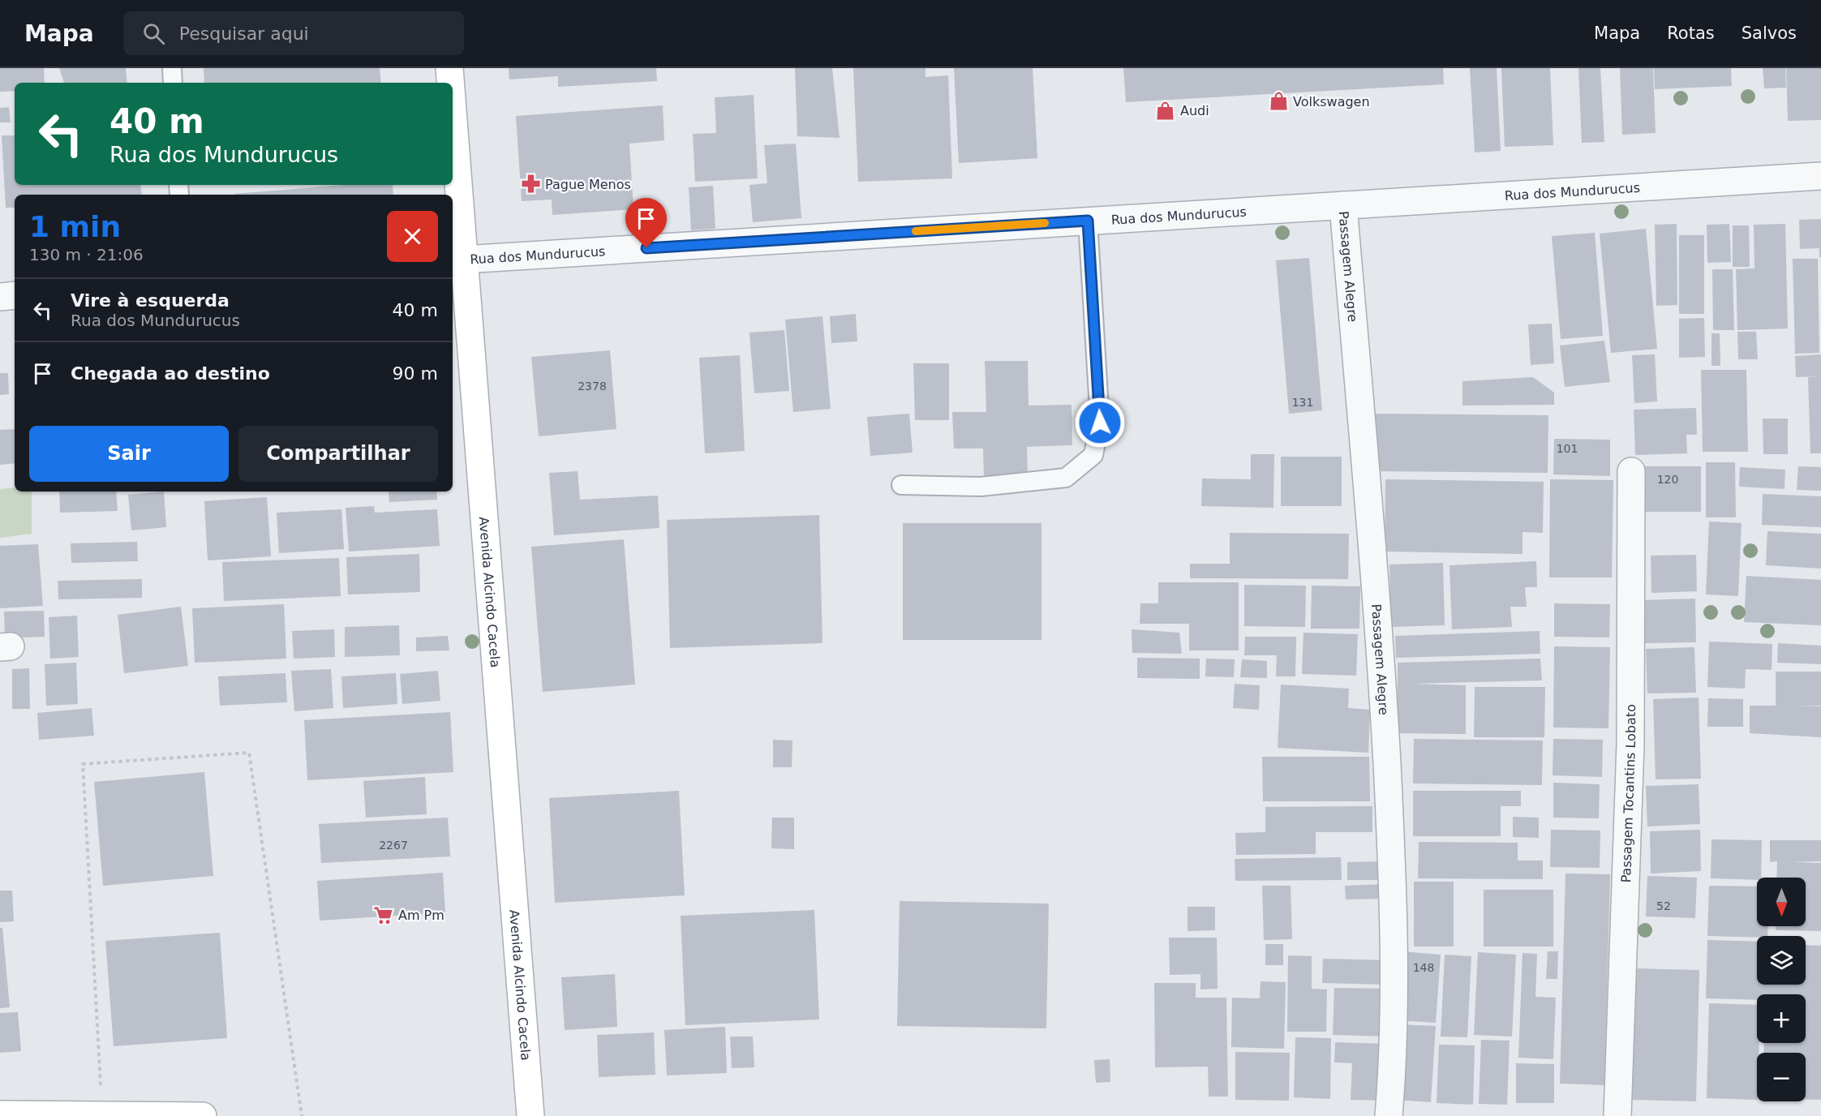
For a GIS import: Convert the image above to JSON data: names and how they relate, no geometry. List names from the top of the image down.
{
  "streets": {
    "main road": ["Avenida Alcindo Cacela"],
    "street": ["Rua dos Mundurucus", "Passagem Alegre", "Passagem Tocantins Lobato"]
  },
  "crossings": [
    ["Rua dos Mundurucus", "Passagem Alegre"],
    ["Rua dos Mundurucus", "Avenida Alcindo Cacela"]
  ],
  "places": {
    "shop": ["Volkswagen", "Audi"],
    "pharmacy": ["Pague Menos"],
    "supermarket": ["Am Pm"]
  },
  "house_numbers": [
    "2378",
    "131",
    "101",
    "120",
    "2267",
    "52",
    "148"
  ],
  "north": "bottom",
  "page": {
    "header": "Mapa",
    "search": "Pesquisar aqui",
    "nav": ["Mapa", "Rotas", "Salvos"],
    "turn": ["40 m", "Rua dos Mundurucus"],
    "heading": ["1 min", "130 m · 21:06"],
    "list": [
      {
        "name": "Vire à esquerda",
        "note": "Rua dos Mundurucus",
        "value": "40 m"
      },
      {
        "name": "Chegada ao destino",
        "value": "90 m"
      }
    ],
    "buttons": ["Sair", "Compartilhar"],
    "map_buttons": ["+", "−"]
  }
}
